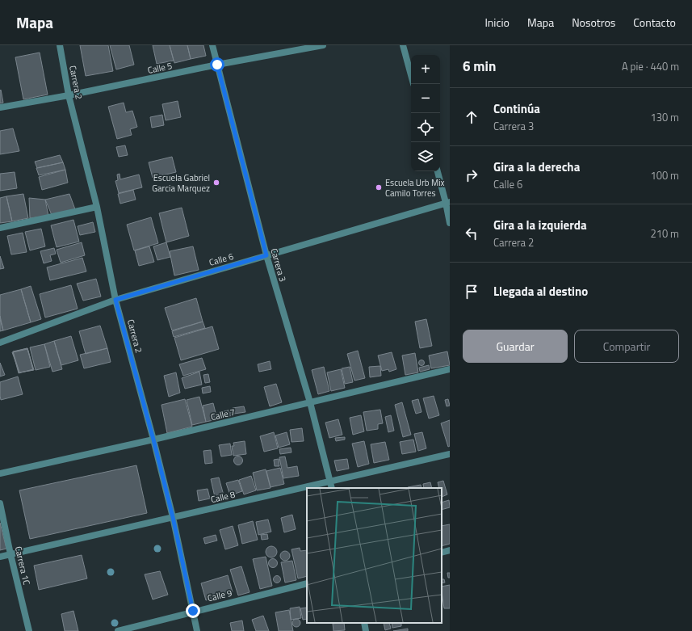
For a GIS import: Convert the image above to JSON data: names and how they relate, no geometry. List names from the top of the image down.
{
  "streets": {
    "street": [
      "Calle 5",
      "Carrera 2",
      "Calle 6",
      "Carrera 3",
      "Calle 7",
      "Calle 8",
      "Carrera 1C",
      "Calle 9"
    ]
  },
  "crossings": [
    ["Calle 5", "Carrera 2"],
    ["Calle 5", "Carrera 3"],
    ["Carrera 2", "Calle 6"],
    ["Carrera 2", "Calle 7"],
    ["Carrera 2", "Calle 8"],
    ["Carrera 2", "Calle 9"],
    ["Calle 6", "Carrera 3"],
    ["Carrera 3", "Calle 7"],
    ["Carrera 3", "Calle 8"],
    ["Calle 8", "Carrera 1C"]
  ],
  "places": ["Escuela Gabriel Garcia Marquez", "Escuela Urb Mix Camilo Torres"],
  "page": {
    "header": "Mapa",
    "nav": [
      "Inicio",
      "Mapa",
      "Nosotros",
      "Contacto"
    ],
    "heading": ["6 min", "A pie · 440 m"],
    "map_buttons": ["+", "−"],
    "list": [
      ["Continúa", "Carrera 3", "130 m"],
      ["Gira a la derecha", "Calle 6", "100 m"],
      ["Gira a la izquierda", "Carrera 2", "210 m"],
      "Llegada al destino"
    ],
    "buttons": ["Guardar", "Compartir"]
  }
}
